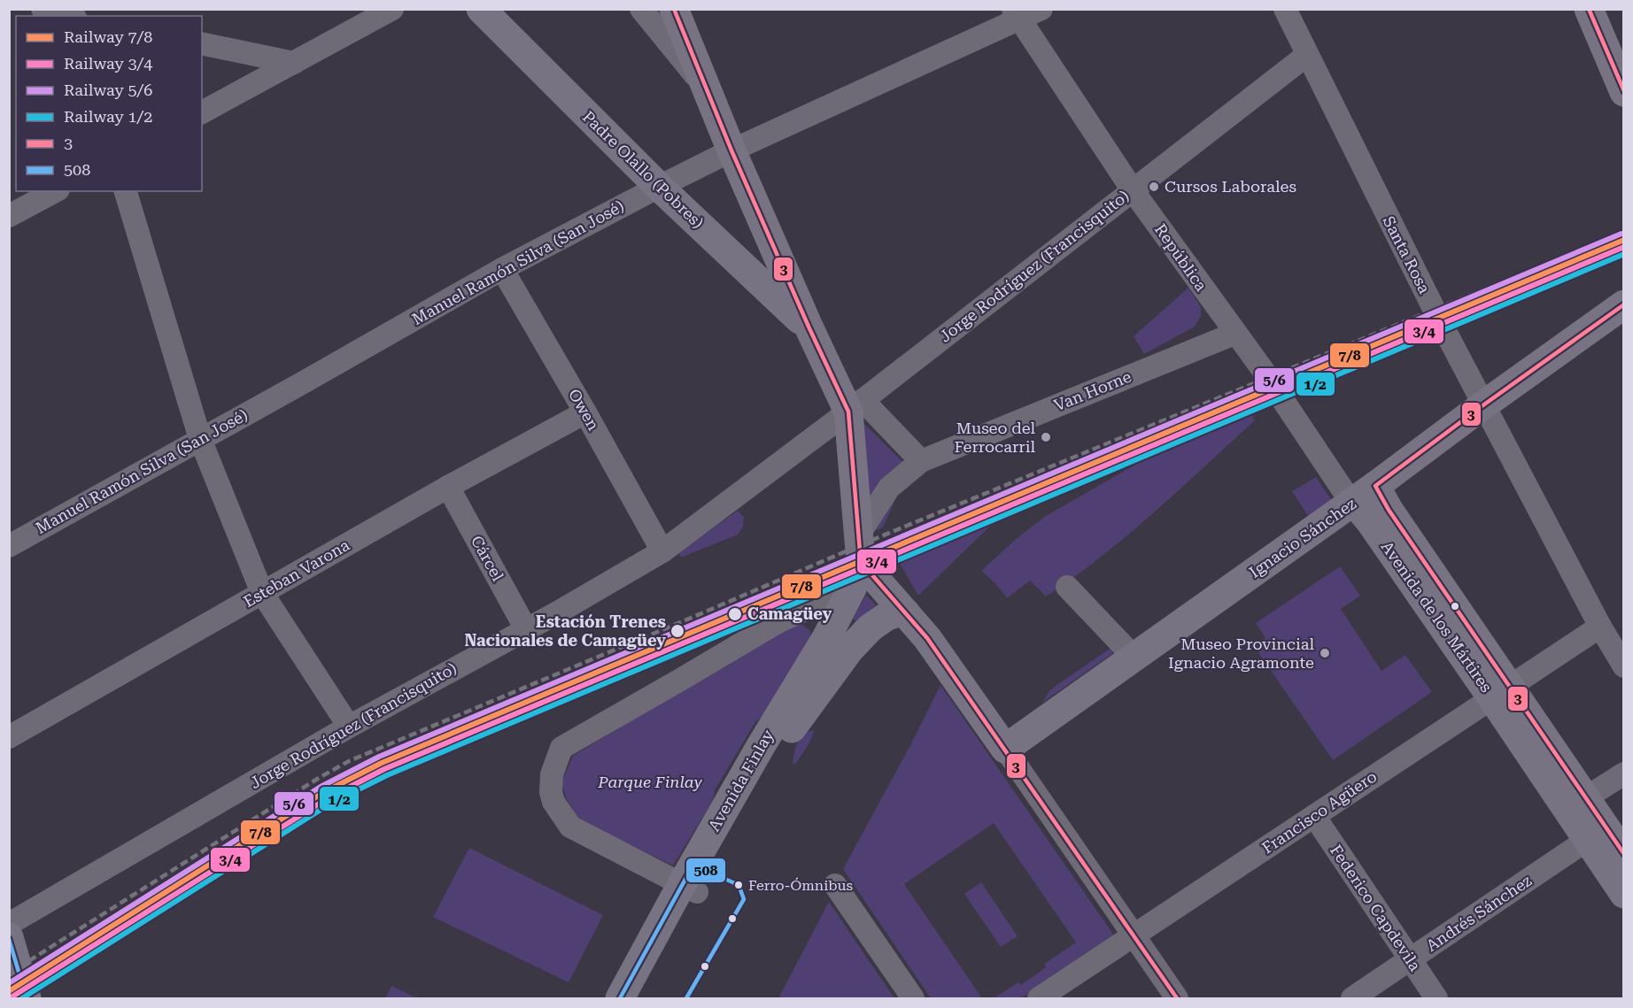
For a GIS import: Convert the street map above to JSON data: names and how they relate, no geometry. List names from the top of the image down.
{
  "streets": {
    "main road": [
      "Padre Olallo (Pobres)",
      "Ignacio Sánchez",
      "Avenida de los Mártires",
      "Avenida Finlay"
    ],
    "street": [
      "Santa Rosa",
      "República",
      "Manuel Ramón Silva (San José)",
      "Jorge Rodríguez (Francisquito)",
      "Van Horne",
      "Owen",
      "Cárcel",
      "Esteban Varona",
      "Francisco Agüero",
      "Federico Capdevila",
      "Andrés Sánchez"
    ]
  },
  "crossings": [
    ["Padre Olallo (Pobres)", "Manuel Ramón Silva (San José)"],
    ["Santa Rosa", "Jorge Rodríguez (Francisquito)"],
    ["Santa Rosa", "Ignacio Sánchez"],
    ["Santa Rosa", "Francisco Agüero"],
    ["República", "Manuel Ramón Silva (San José)"],
    ["República", "Jorge Rodríguez (Francisquito)"],
    ["República", "Van Horne"],
    ["República", "Ignacio Sánchez"],
    ["República", "Avenida de los Mártires"],
    ["Manuel Ramón Silva (San José)", "Owen"],
    ["Jorge Rodríguez (Francisquito)", "Owen"],
    ["Jorge Rodríguez (Francisquito)", "Cárcel"],
    ["Van Horne", "Avenida Finlay"],
    ["Owen", "Esteban Varona"],
    ["Ignacio Sánchez", "Avenida de los Mártires"],
    ["Cárcel", "Esteban Varona"],
    ["Avenida de los Mártires", "Francisco Agüero"],
    ["Avenida de los Mártires", "Andrés Sánchez"],
    ["Francisco Agüero", "Federico Capdevila"],
    ["Federico Capdevila", "Andrés Sánchez"]
  ],
  "parks": ["Parque Finlay"],
  "places": [
    "Cursos Laborales",
    "Museo del Ferrocarril",
    "Camagüey",
    "Estación Trenes Nacionales de Camagüey",
    "Museo Provincial Ignacio Agramonte",
    "Ferro-Ómnibus"
  ],
  "lines": [
    "transit line 3",
    "rail line 5/6",
    "rail line 7/8",
    "rail line 3/4",
    "rail line 1/2",
    "transit line 508"
  ],
  "legend": [
    "Railway 7/8",
    "Railway 3/4",
    "Railway 5/6",
    "Railway 1/2",
    "3",
    "508"
  ]
}
